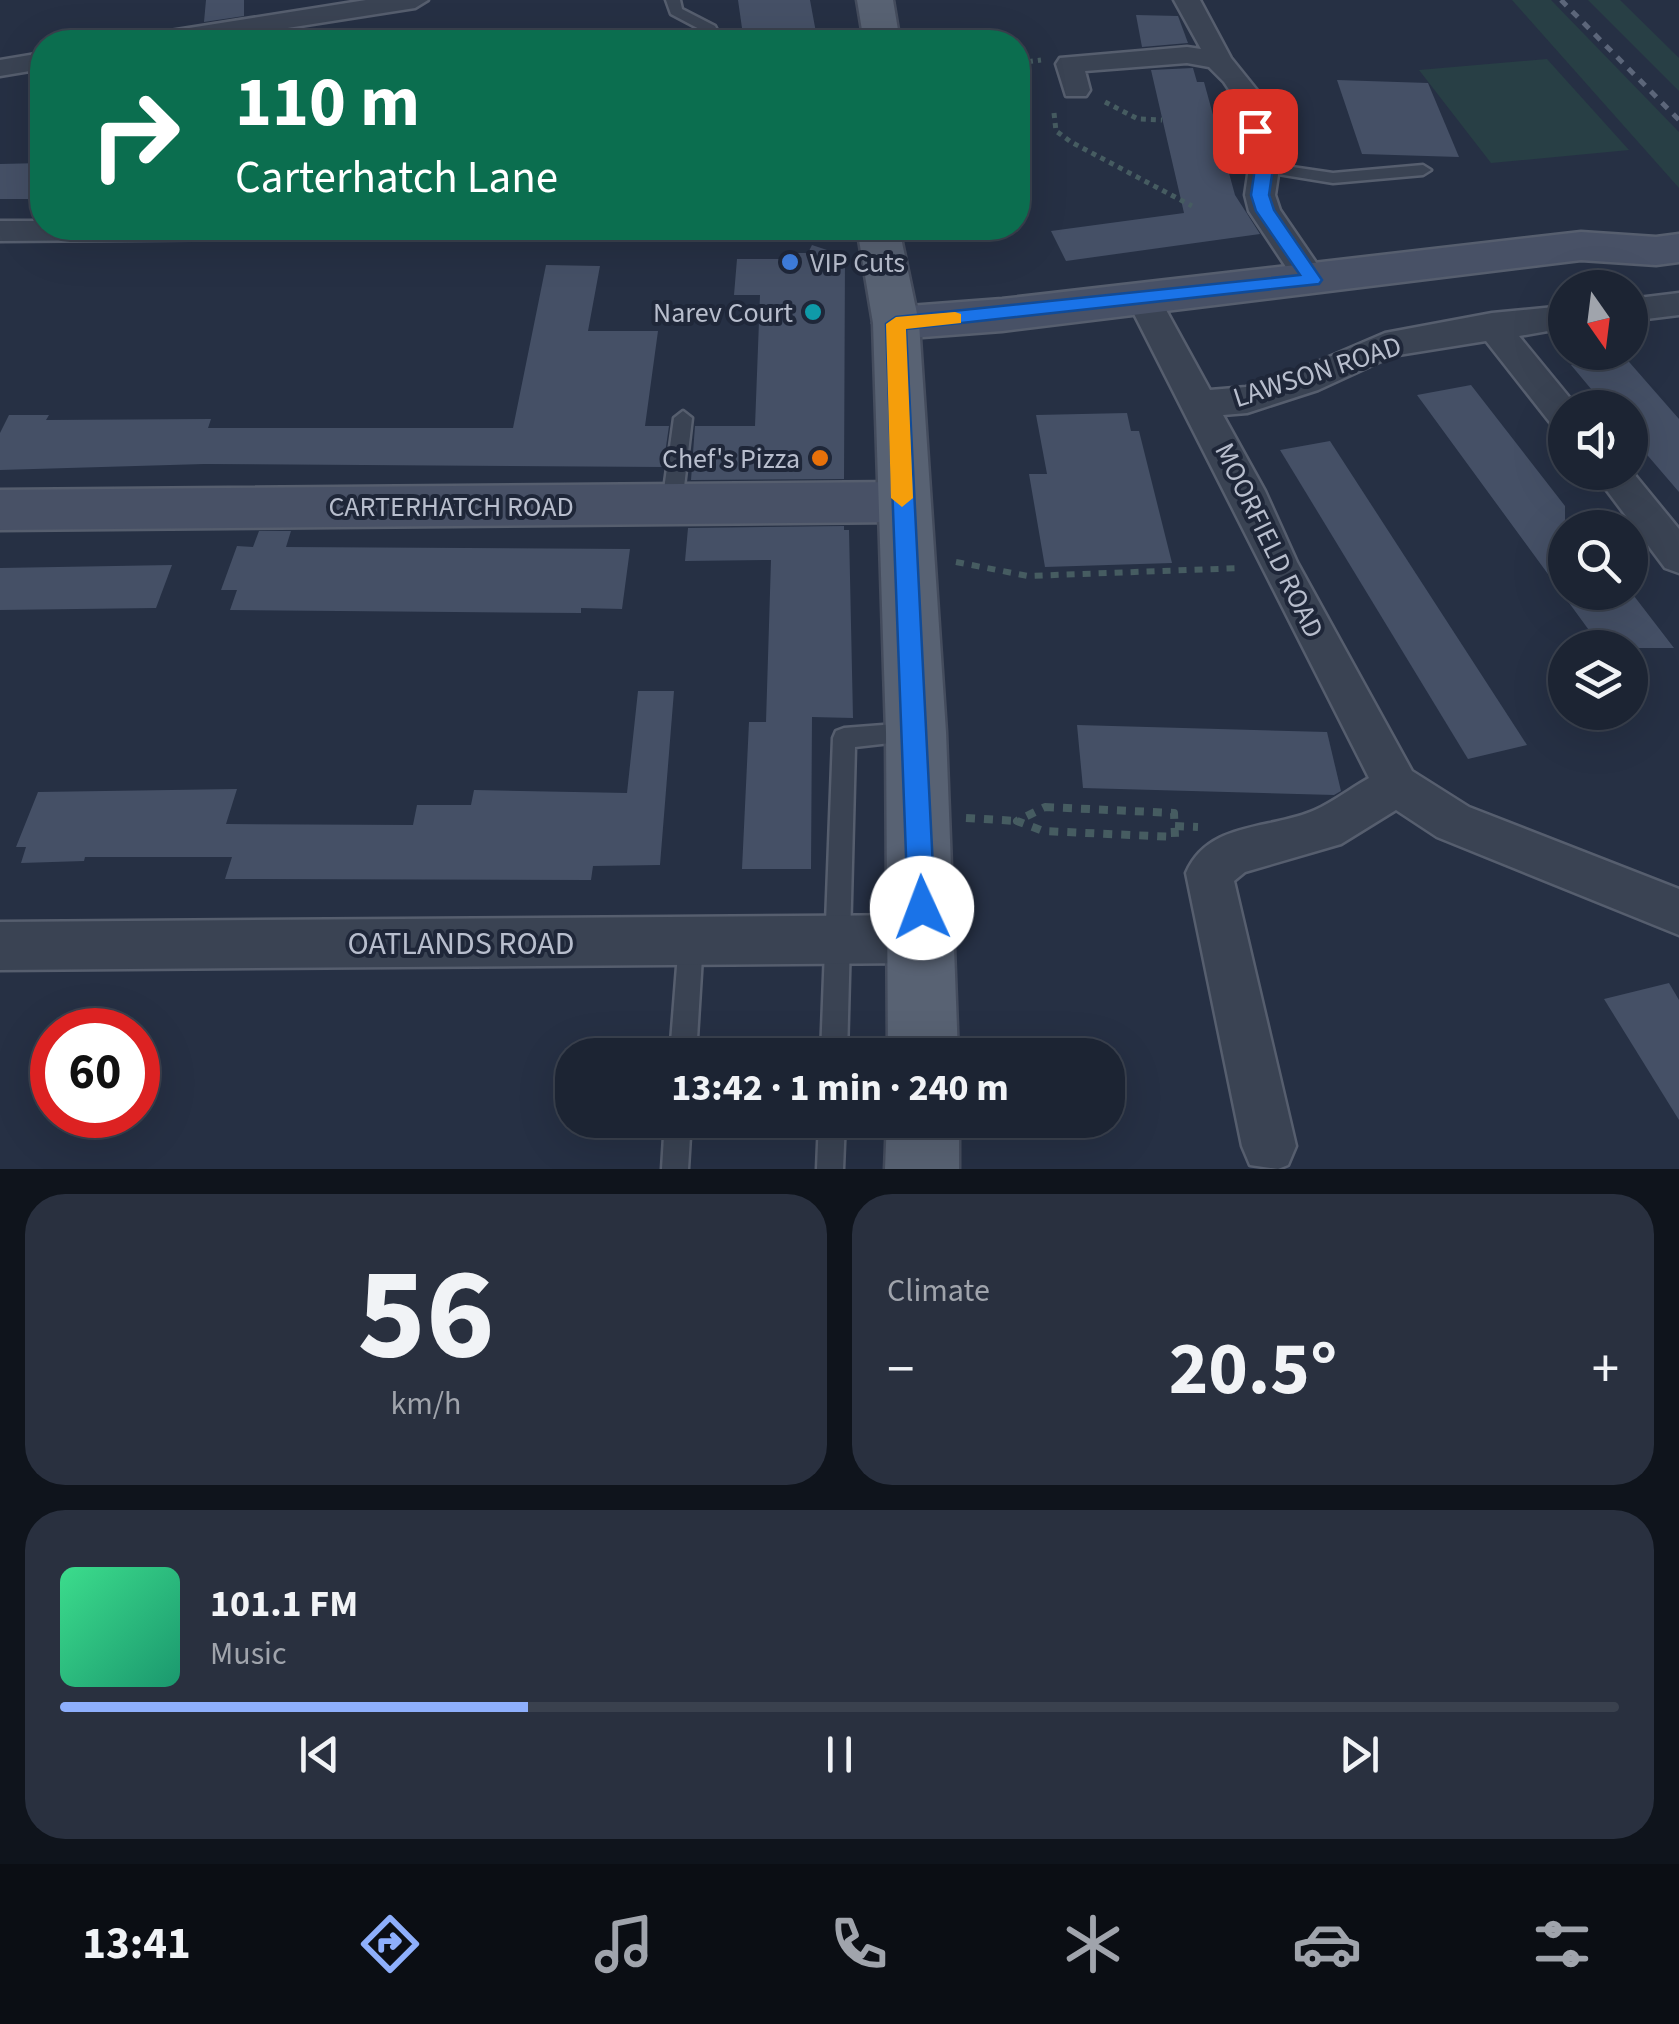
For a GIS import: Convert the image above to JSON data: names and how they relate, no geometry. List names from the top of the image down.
{
  "streets": {
    "street": [
      "LAWSON ROAD",
      "CARTERHATCH ROAD",
      "MOORFIELD ROAD",
      "OATLANDS ROAD"
    ]
  },
  "crossings": [
    ["LAWSON ROAD", "MOORFIELD ROAD"]
  ],
  "places": ["VIP Cuts", "Narev Court", "Chef's Pizza"],
  "north": "bottom",
  "page": {
    "turn": ["110 m", "Carterhatch Lane"],
    "limit": "60",
    "trip": "13:42 · 1 min · 240 m",
    "tile": [
      ["56", "km/h"],
      "Climate"
    ],
    "heat": ["−", "20.5°", "+"],
    "song": ["101.1 FM", "Music"],
    "tabs": "13:41"
  }
}
